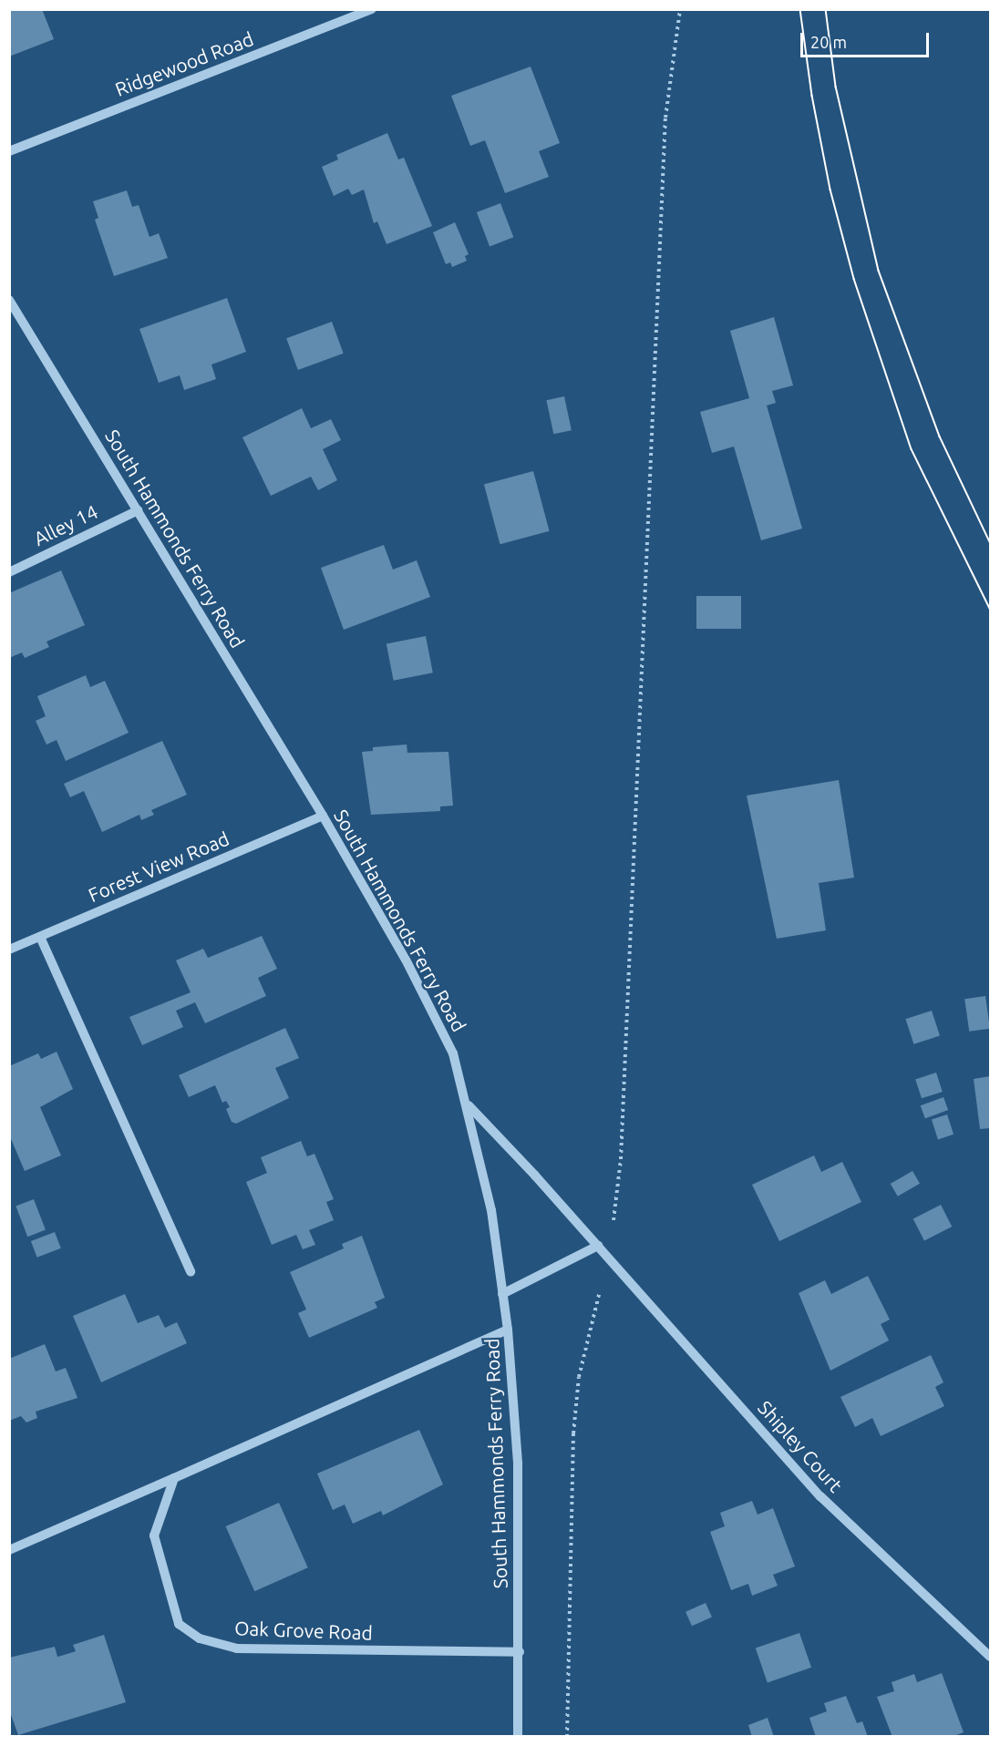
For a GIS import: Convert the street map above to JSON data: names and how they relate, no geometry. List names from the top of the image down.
{
  "streets": {
    "street": [
      "Ridgewood Road",
      "Alley 14",
      "South Hammonds Ferry Road",
      "Forest View Road",
      "Shipley Court",
      "Oak Grove Road"
    ]
  },
  "crossings": [
    ["Alley 14", "South Hammonds Ferry Road"],
    ["South Hammonds Ferry Road", "Forest View Road"],
    ["South Hammonds Ferry Road", "Shipley Court"],
    ["South Hammonds Ferry Road", "Oak Grove Road"]
  ],
  "scale_bar": "20 m"
}
